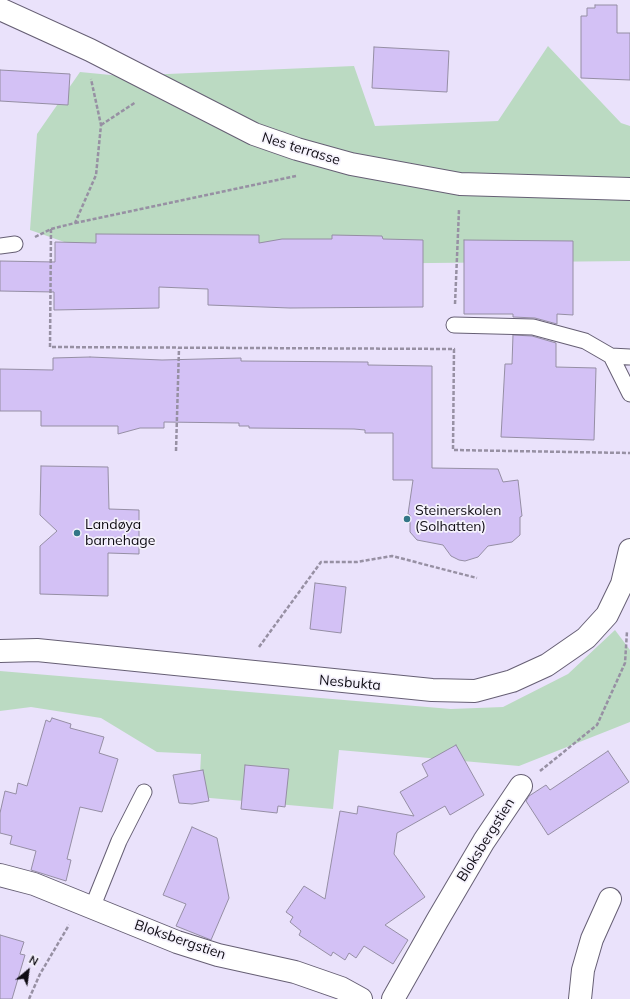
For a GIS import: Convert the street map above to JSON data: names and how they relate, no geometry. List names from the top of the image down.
{
  "streets": {
    "street": ["Nes terrasse", "Nesbukta", "Bloksbergstien"]
  },
  "places": ["Steinerskolen (Solhatten)", "Landøya barnehage"],
  "north": "top right"
}
